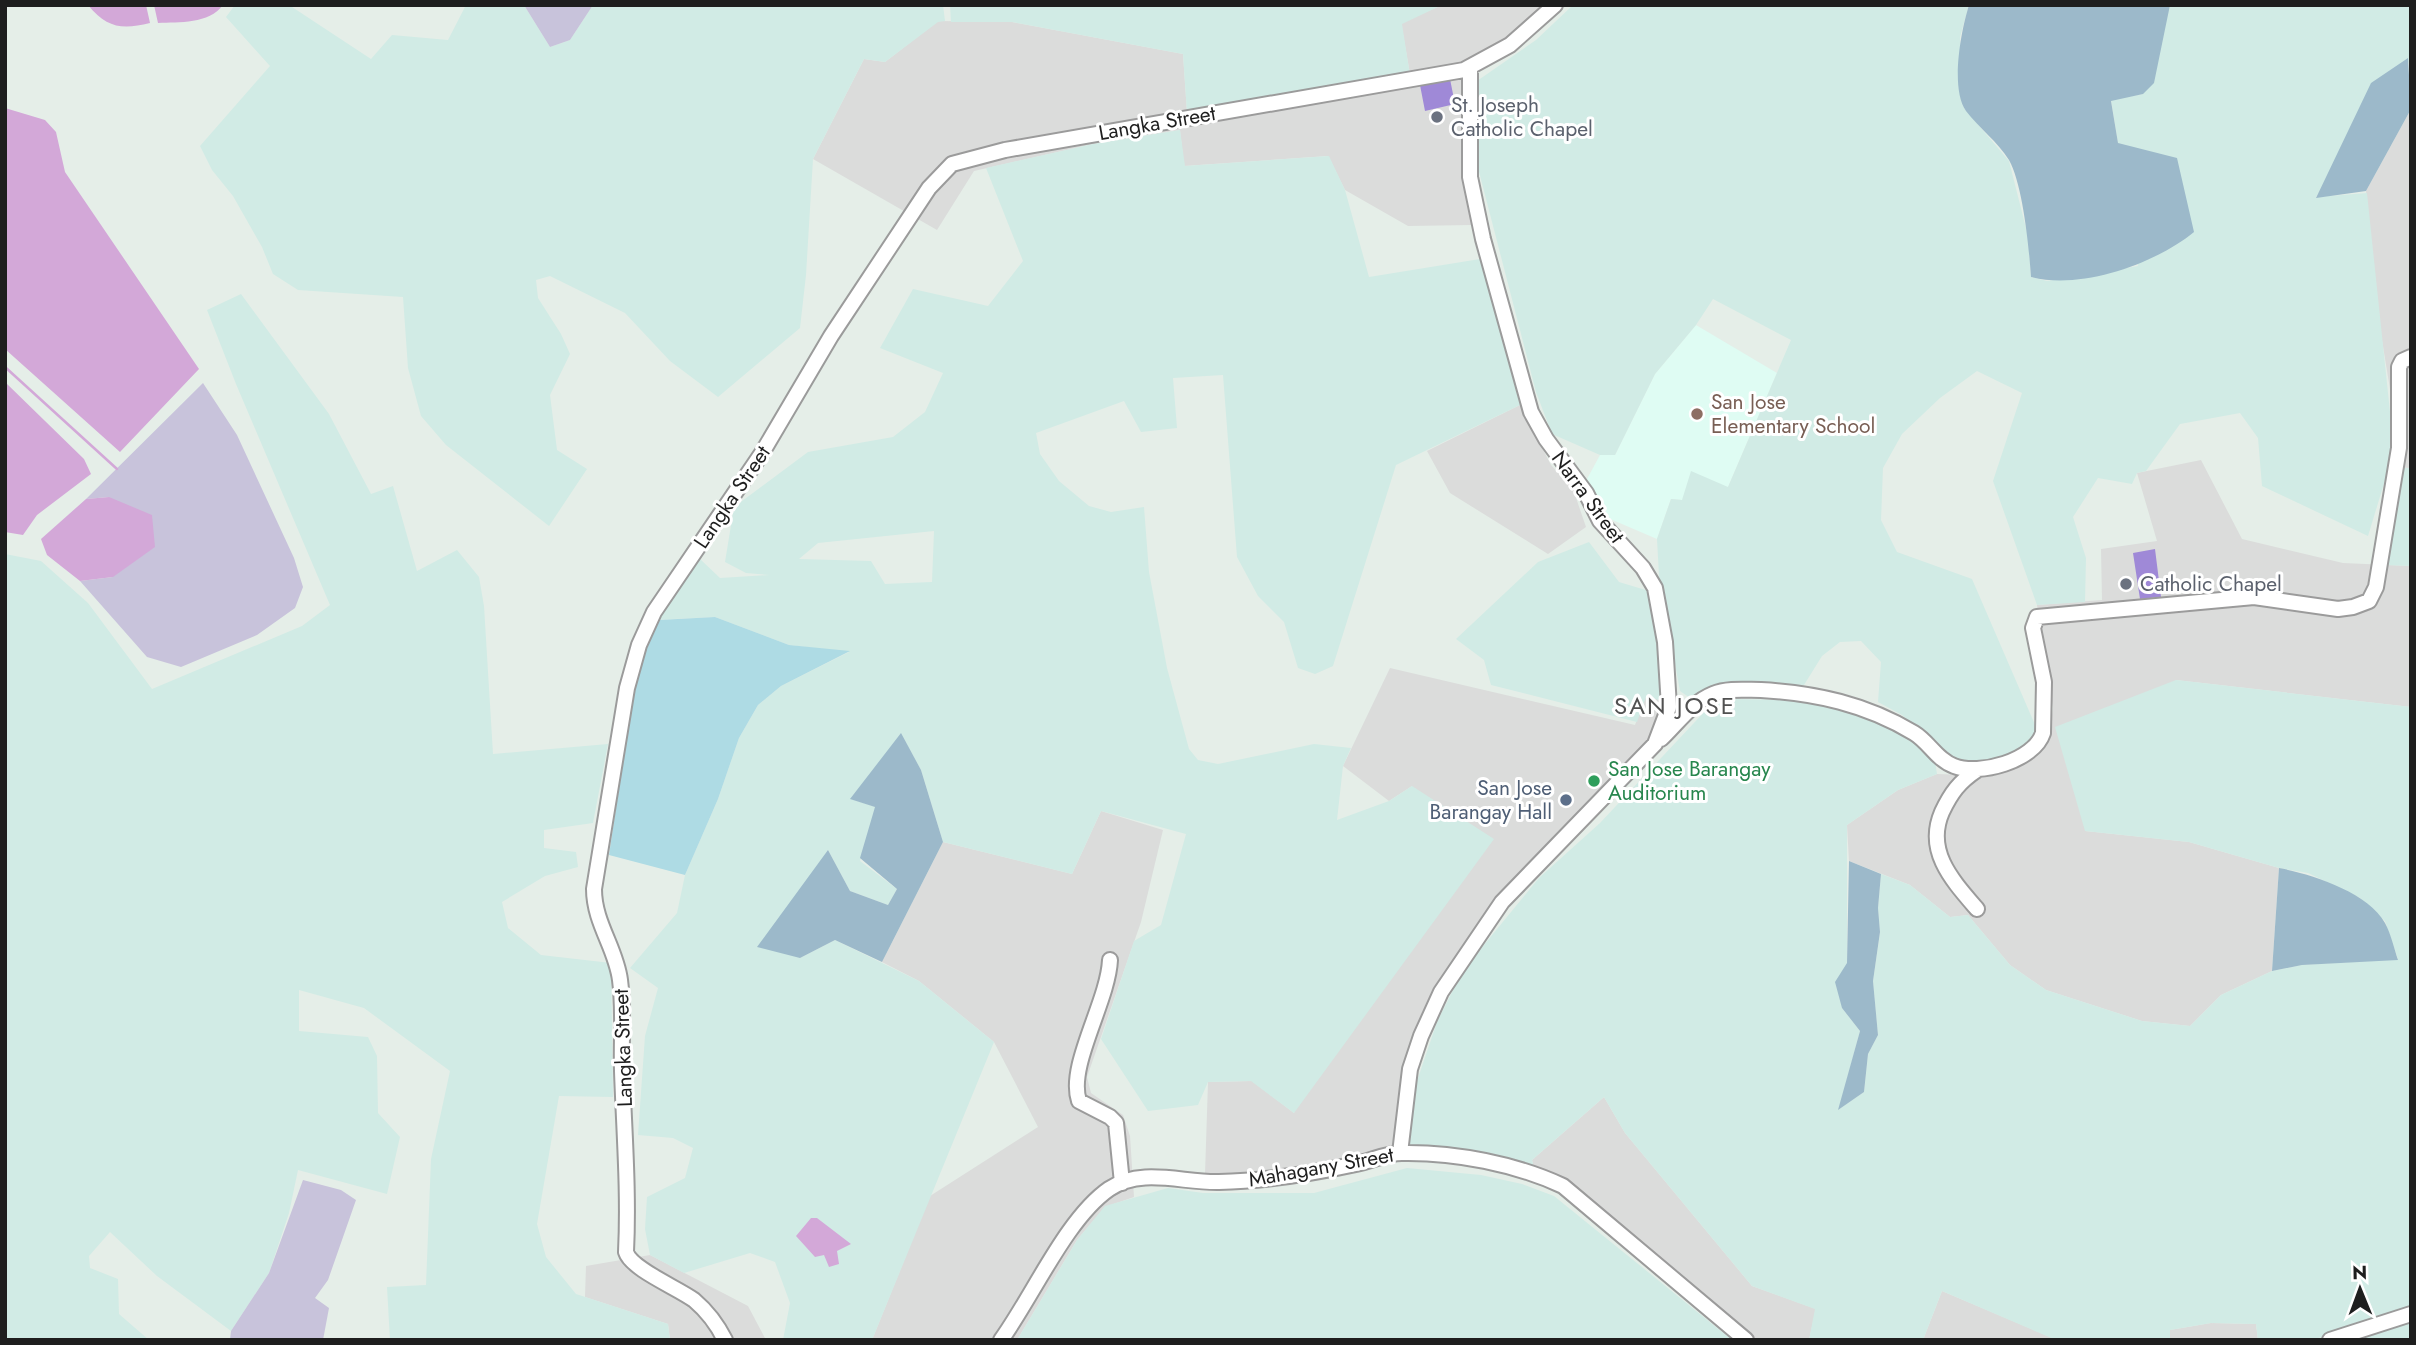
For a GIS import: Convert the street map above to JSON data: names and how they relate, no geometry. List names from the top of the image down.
{
  "streets": {
    "street": ["Langka Street", "Narra Street", "Mahagany Street"]
  },
  "crossings": [
    ["Langka Street", "Narra Street"],
    ["Narra Street", "Mahagany Street"]
  ],
  "districts": ["SAN JOSE"],
  "places": [
    "St. Joseph Catholic Chapel",
    "San Jose Elementary School",
    "Catholic Chapel",
    "San Jose Barangay Auditorium",
    "San Jose Barangay Hall"
  ],
  "north": "top"
}
